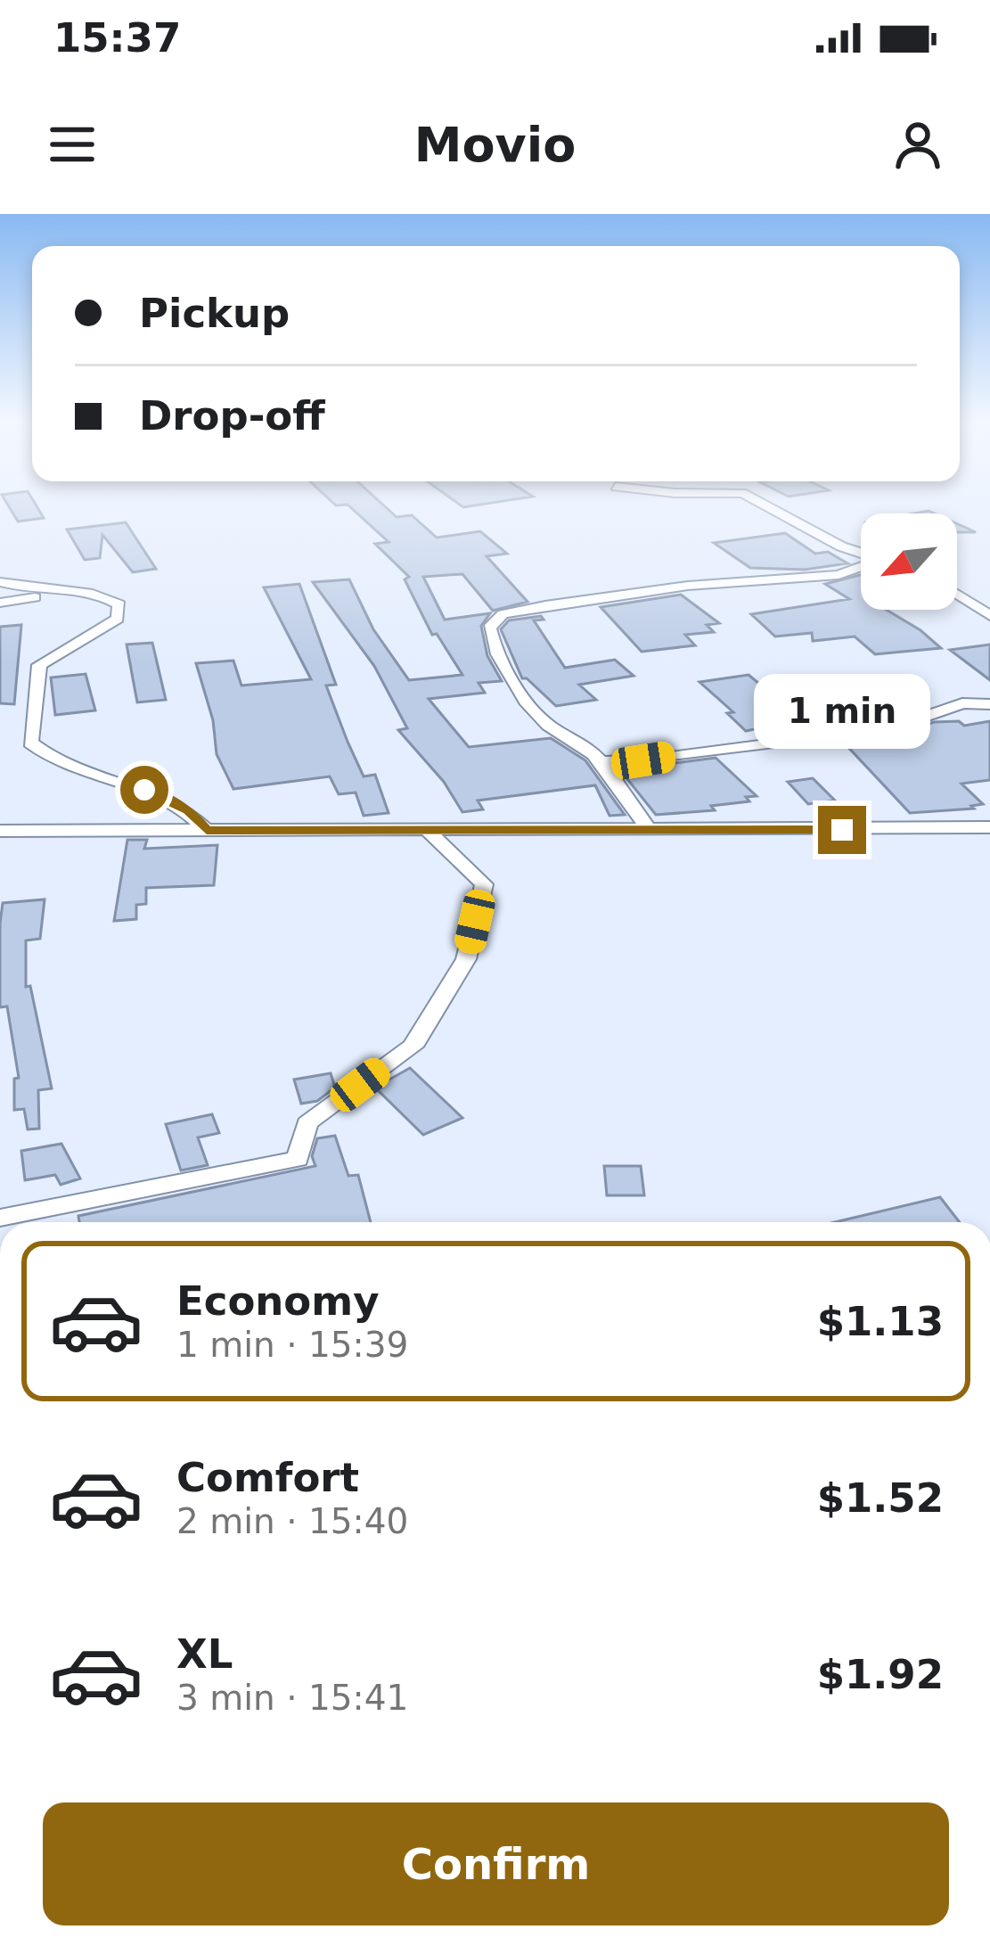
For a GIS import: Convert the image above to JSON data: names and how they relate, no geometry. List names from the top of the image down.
{
  "north": "bottom left",
  "page": {
    "status": "15:37",
    "header": "Movio",
    "banner": ["Pickup", "Drop-off"],
    "bubble": "1 min",
    "list": [
      {
        "name": "Economy",
        "note": "1 min · 15:39",
        "value": "$1.13"
      },
      {
        "name": "Comfort",
        "note": "2 min · 15:40",
        "value": "$1.52"
      },
      {
        "name": "XL",
        "note": "3 min · 15:41",
        "value": "$1.92"
      }
    ],
    "buttons": "Confirm"
  }
}
